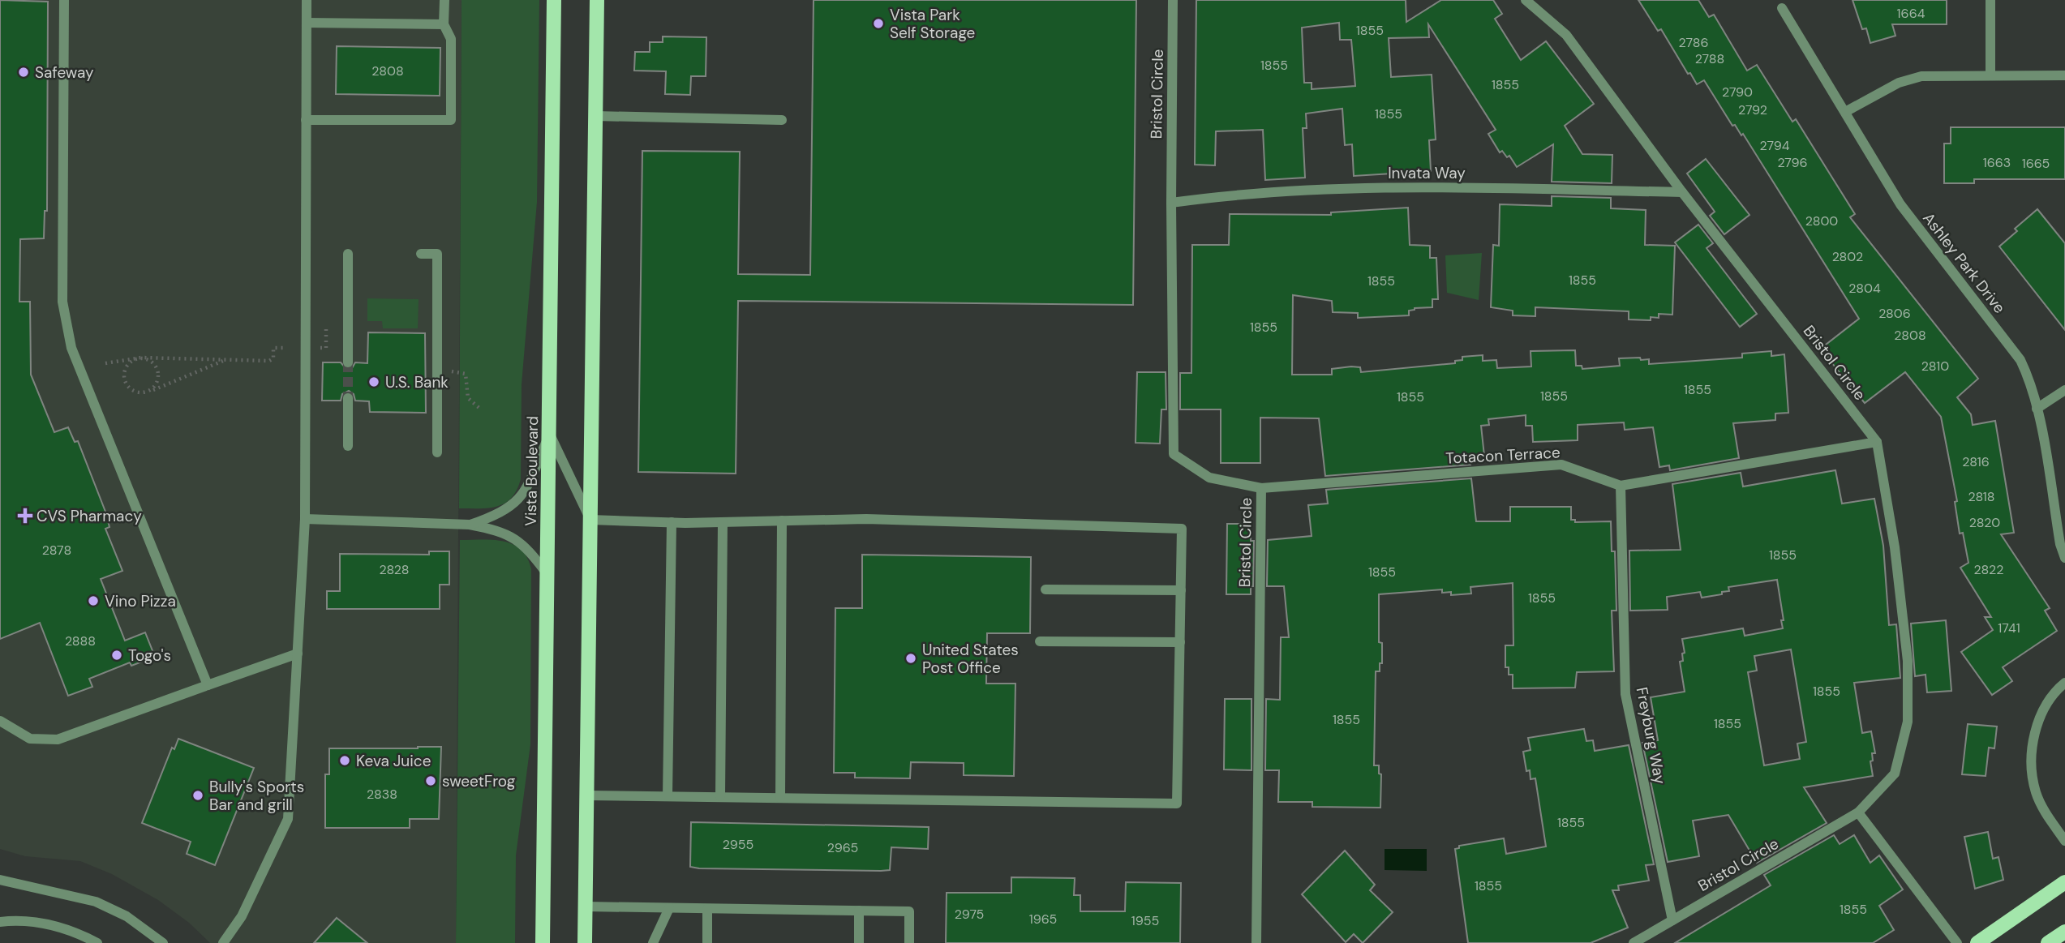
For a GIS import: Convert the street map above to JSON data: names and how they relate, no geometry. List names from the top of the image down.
{
  "streets": {
    "main road": ["Vista Boulevard"],
    "street": [
      "Bristol Circle",
      "Invata Way",
      "Ashley Park Drive",
      "Totacon Terrace",
      "Freyburg Way"
    ]
  },
  "crossings": [
    ["Bristol Circle", "Invata Way"],
    ["Bristol Circle", "Totacon Terrace"],
    ["Bristol Circle", "Freyburg Way"],
    ["Totacon Terrace", "Freyburg Way"]
  ],
  "places": {
    "other": [
      "Vista Park Self Storage",
      "Safeway",
      "U.S. Bank",
      "Vino Pizza",
      "Togo's",
      "United States Post Office",
      "Keva Juice",
      "sweetFrog",
      "Bully's Sports Bar and grill"
    ],
    "health": ["CVS Pharmacy"]
  },
  "house_numbers": [
    "1664",
    "1855",
    "2786",
    "2788",
    "1855",
    "2808",
    "1855",
    "2790",
    "2792",
    "1855",
    "2794",
    "2796",
    "1663",
    "1665",
    "2800",
    "2802",
    "1855",
    "1855",
    "2804",
    "2806",
    "1855",
    "2808",
    "2810",
    "1855",
    "1855",
    "1855",
    "2816",
    "2818",
    "2820",
    "2878",
    "1855",
    "2828",
    "2822",
    "1855",
    "1855",
    "1741",
    "2888",
    "1855",
    "1855",
    "1855",
    "2838",
    "1855",
    "2955",
    "2965",
    "1855",
    "1855",
    "2975",
    "1965",
    "1955"
  ]
}
